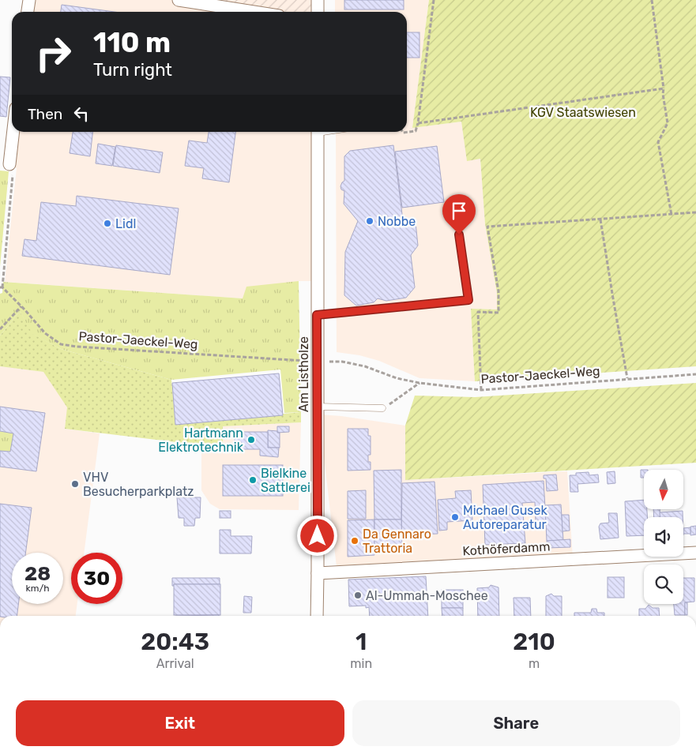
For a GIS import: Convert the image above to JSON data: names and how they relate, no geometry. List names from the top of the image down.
{
  "streets": {
    "street": ["Am Listholze", "Kothöferdamm"],
    "path": ["Pastor-Jaeckel-Weg"]
  },
  "crossings": [
    ["Am Listholze", "Kothöferdamm"]
  ],
  "parks": ["KGV Staatswiesen"],
  "places": [
    "Nobbe",
    "Lidl",
    "Hartmann Elektrotechnik",
    "Bielkine Sattlerei",
    "VHV Besucherparkplatz",
    "Michael Gusek Autoreparatur",
    "Da Gennaro Trattoria",
    "Al-Ummah-Moschee"
  ],
  "north": "bottom",
  "page": {
    "turn": ["110 m", "Turn right"],
    "then": "Then",
    "speed": "28 km/h",
    "limit": "30",
    "eta": [
      "20:43",
      "Arrival",
      "1",
      "min",
      "210",
      "m"
    ],
    "buttons": ["Exit", "Share"]
  }
}
